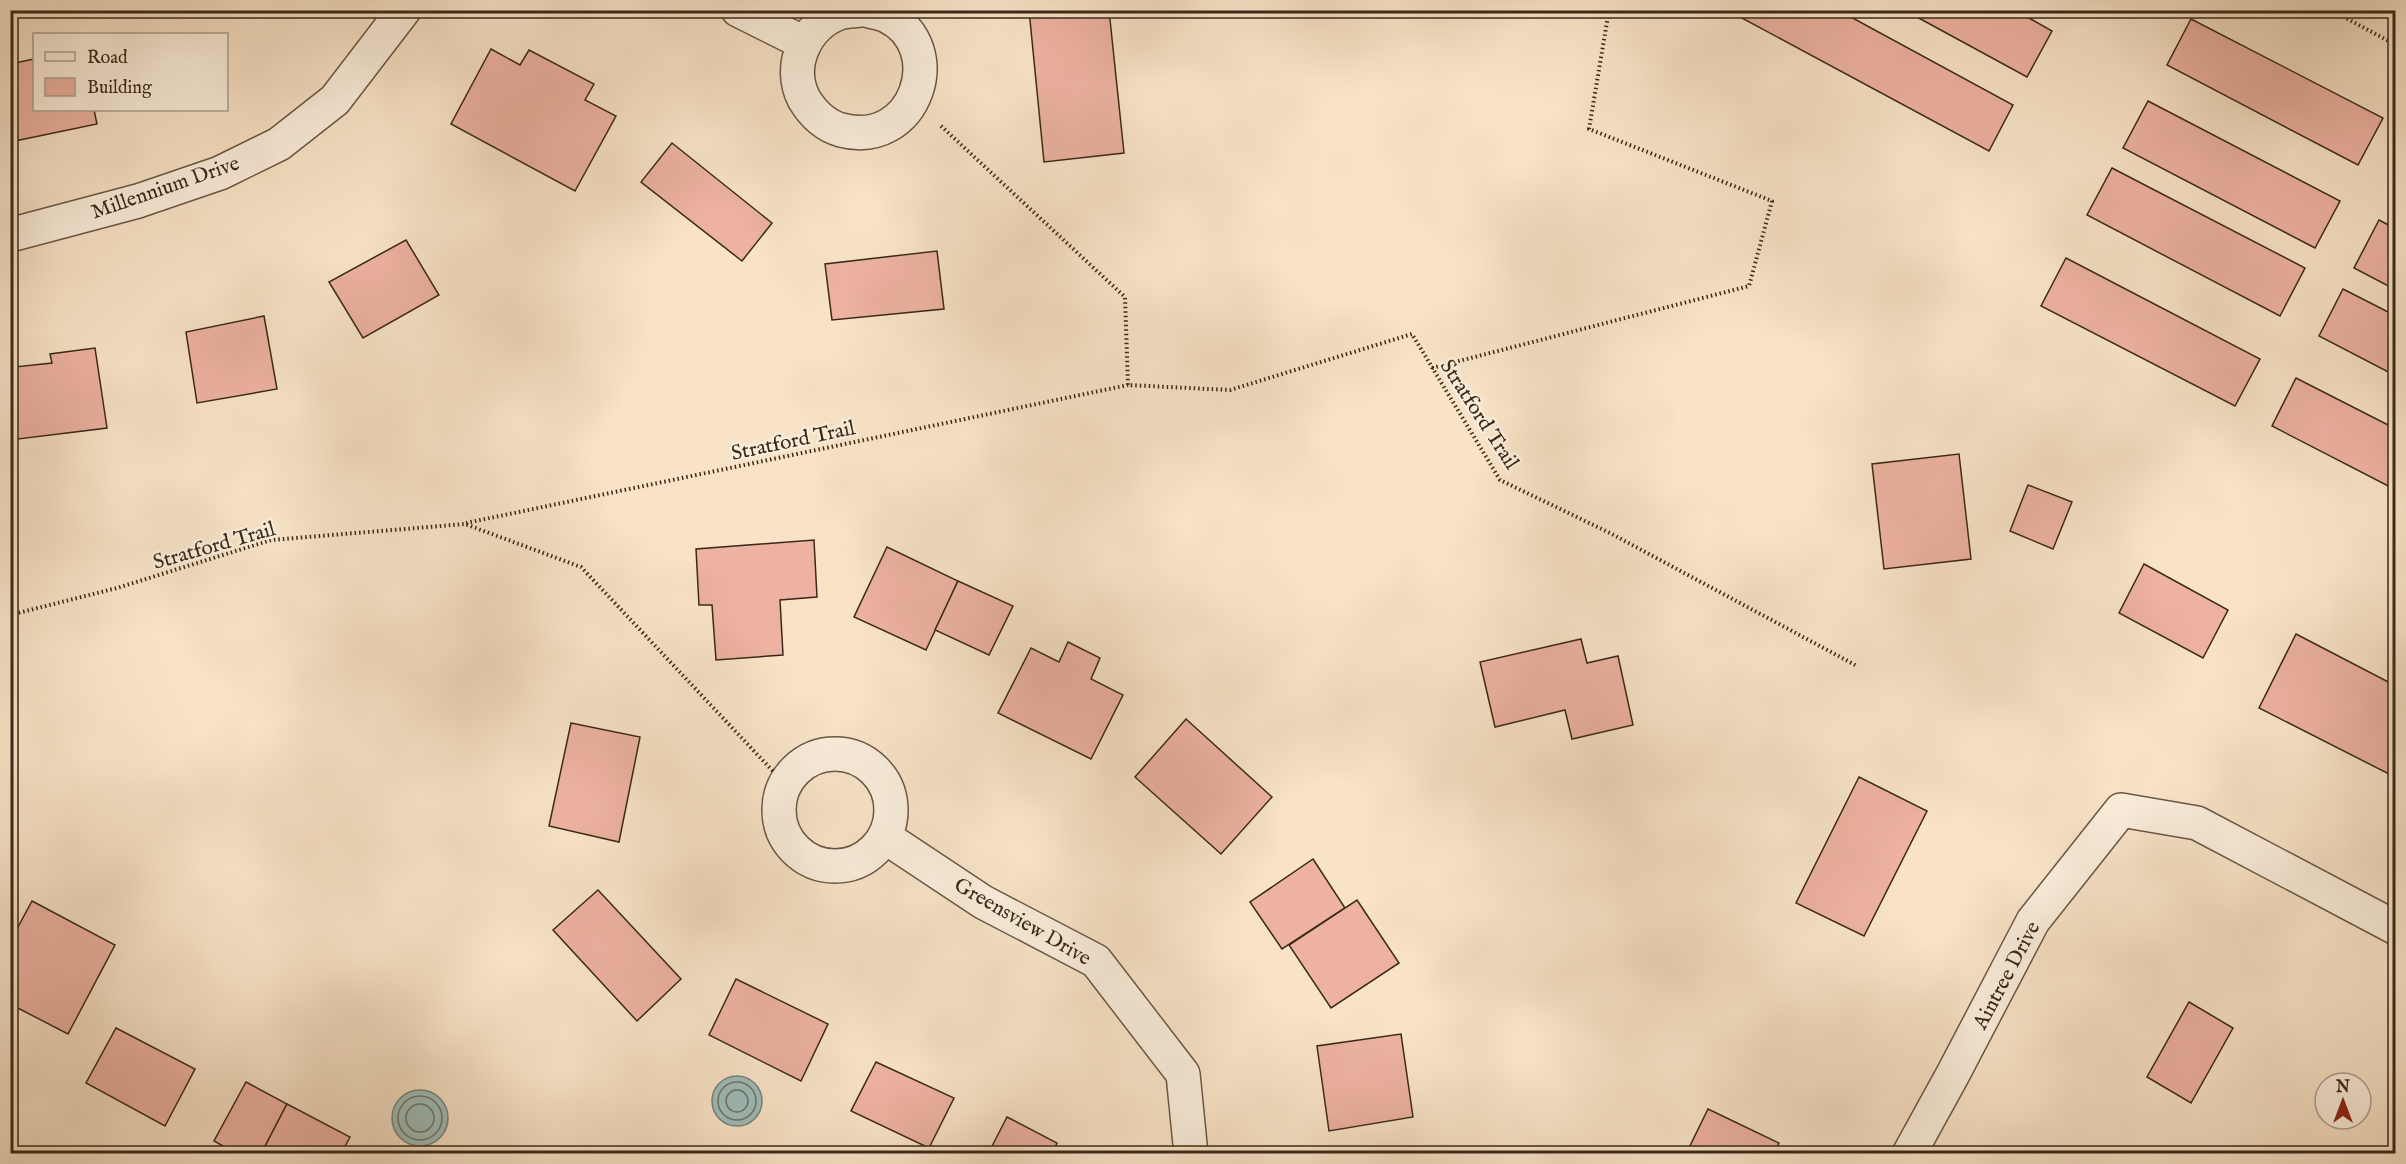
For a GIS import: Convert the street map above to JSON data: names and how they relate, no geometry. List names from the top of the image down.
{
  "streets": {
    "street": ["Millennium Drive", "Greensview Drive", "Aintree Drive"],
    "path": ["Stratford Trail"]
  },
  "crossings": [
    ["Stratford Trail", "Greensview Drive"]
  ],
  "legend": ["Road", "Building"],
  "north": "top"
}
